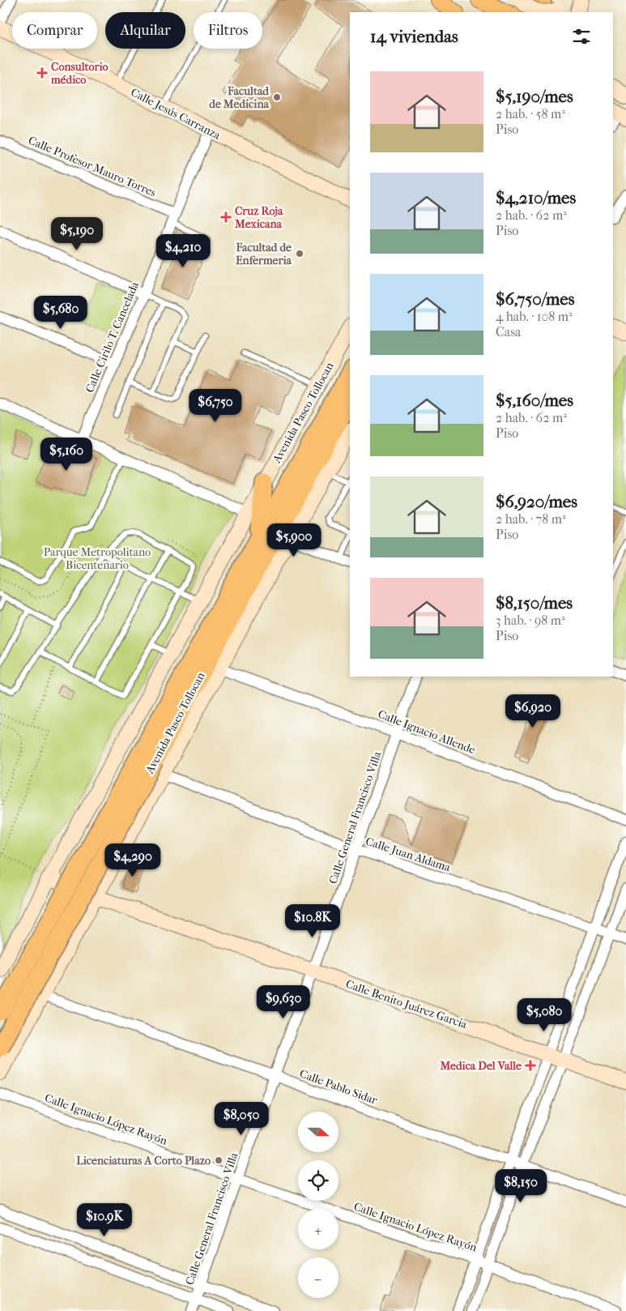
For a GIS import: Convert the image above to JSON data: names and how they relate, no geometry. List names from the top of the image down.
{
  "streets": {
    "highway": ["Avenida Paseo Tollocan"],
    "main road": ["Calle Jesús Carranza", "Calle Benito Juárez Garcia"],
    "street": [
      "Calle Profesor Mauro Torres",
      "Calle Cirilo T. Cancelada",
      "Calle Ignacio Allende",
      "Calle General Francisco Villa",
      "Calle Juan Aldama",
      "Calle Pablo Sidar",
      "Calle Ignacio López Rayón"
    ]
  },
  "crossings": [
    ["Calle Jesús Carranza", "Calle Cirilo T. Cancelada"],
    ["Calle Profesor Mauro Torres", "Calle Cirilo T. Cancelada"],
    ["Avenida Paseo Tollocan", "Calle Ignacio Allende"],
    ["Avenida Paseo Tollocan", "Calle Juan Aldama"],
    ["Avenida Paseo Tollocan", "Calle Benito Juárez Garcia"],
    ["Avenida Paseo Tollocan", "Calle Pablo Sidar"],
    ["Calle Ignacio Allende", "Calle General Francisco Villa"],
    ["Calle General Francisco Villa", "Calle Juan Aldama"],
    ["Calle General Francisco Villa", "Calle Benito Juárez Garcia"],
    ["Calle General Francisco Villa", "Calle Pablo Sidar"],
    ["Calle General Francisco Villa", "Calle Ignacio López Rayón"]
  ],
  "parks": ["Parque Metropolitano Bicentenario"],
  "places": {
    "health": ["Consultorio médico", "Cruz Roja Mexicana", "Medica Del Valle"],
    "other": ["Facultad de Medicina", "Facultad de Enfermeria", "Licenciaturas A Corto Plazo"]
  },
  "north": "right",
  "page": {
    "chip": ["Comprar", "Alquilar", "Filtros"],
    "heading": "14 viviendas",
    "list": [
      {
        "name": "$5,190/mes",
        "note": "2 hab. · 58 m² · Piso"
      },
      {
        "name": "$4,210/mes",
        "note": "2 hab. · 62 m² · Piso"
      },
      {
        "name": "$6,750/mes",
        "note": "4 hab. · 108 m² · Casa"
      },
      {
        "name": "$5,160/mes",
        "note": "2 hab. · 62 m² · Piso"
      },
      {
        "name": "$6,920/mes",
        "note": "2 hab. · 78 m² · Piso"
      },
      {
        "name": "$8,150/mes",
        "note": "3 hab. · 98 m² · Piso"
      }
    ],
    "price": [
      "$5,190",
      "$4,210",
      "$5,680",
      "$6,750",
      "$5,160",
      "$5,900",
      "$6,920",
      "$4,290",
      "$10.8K",
      "$9,630",
      "$5,080",
      "$8,050",
      "$8,150",
      "$10.9K"
    ],
    "map_buttons": ["+", "−"]
  }
}
